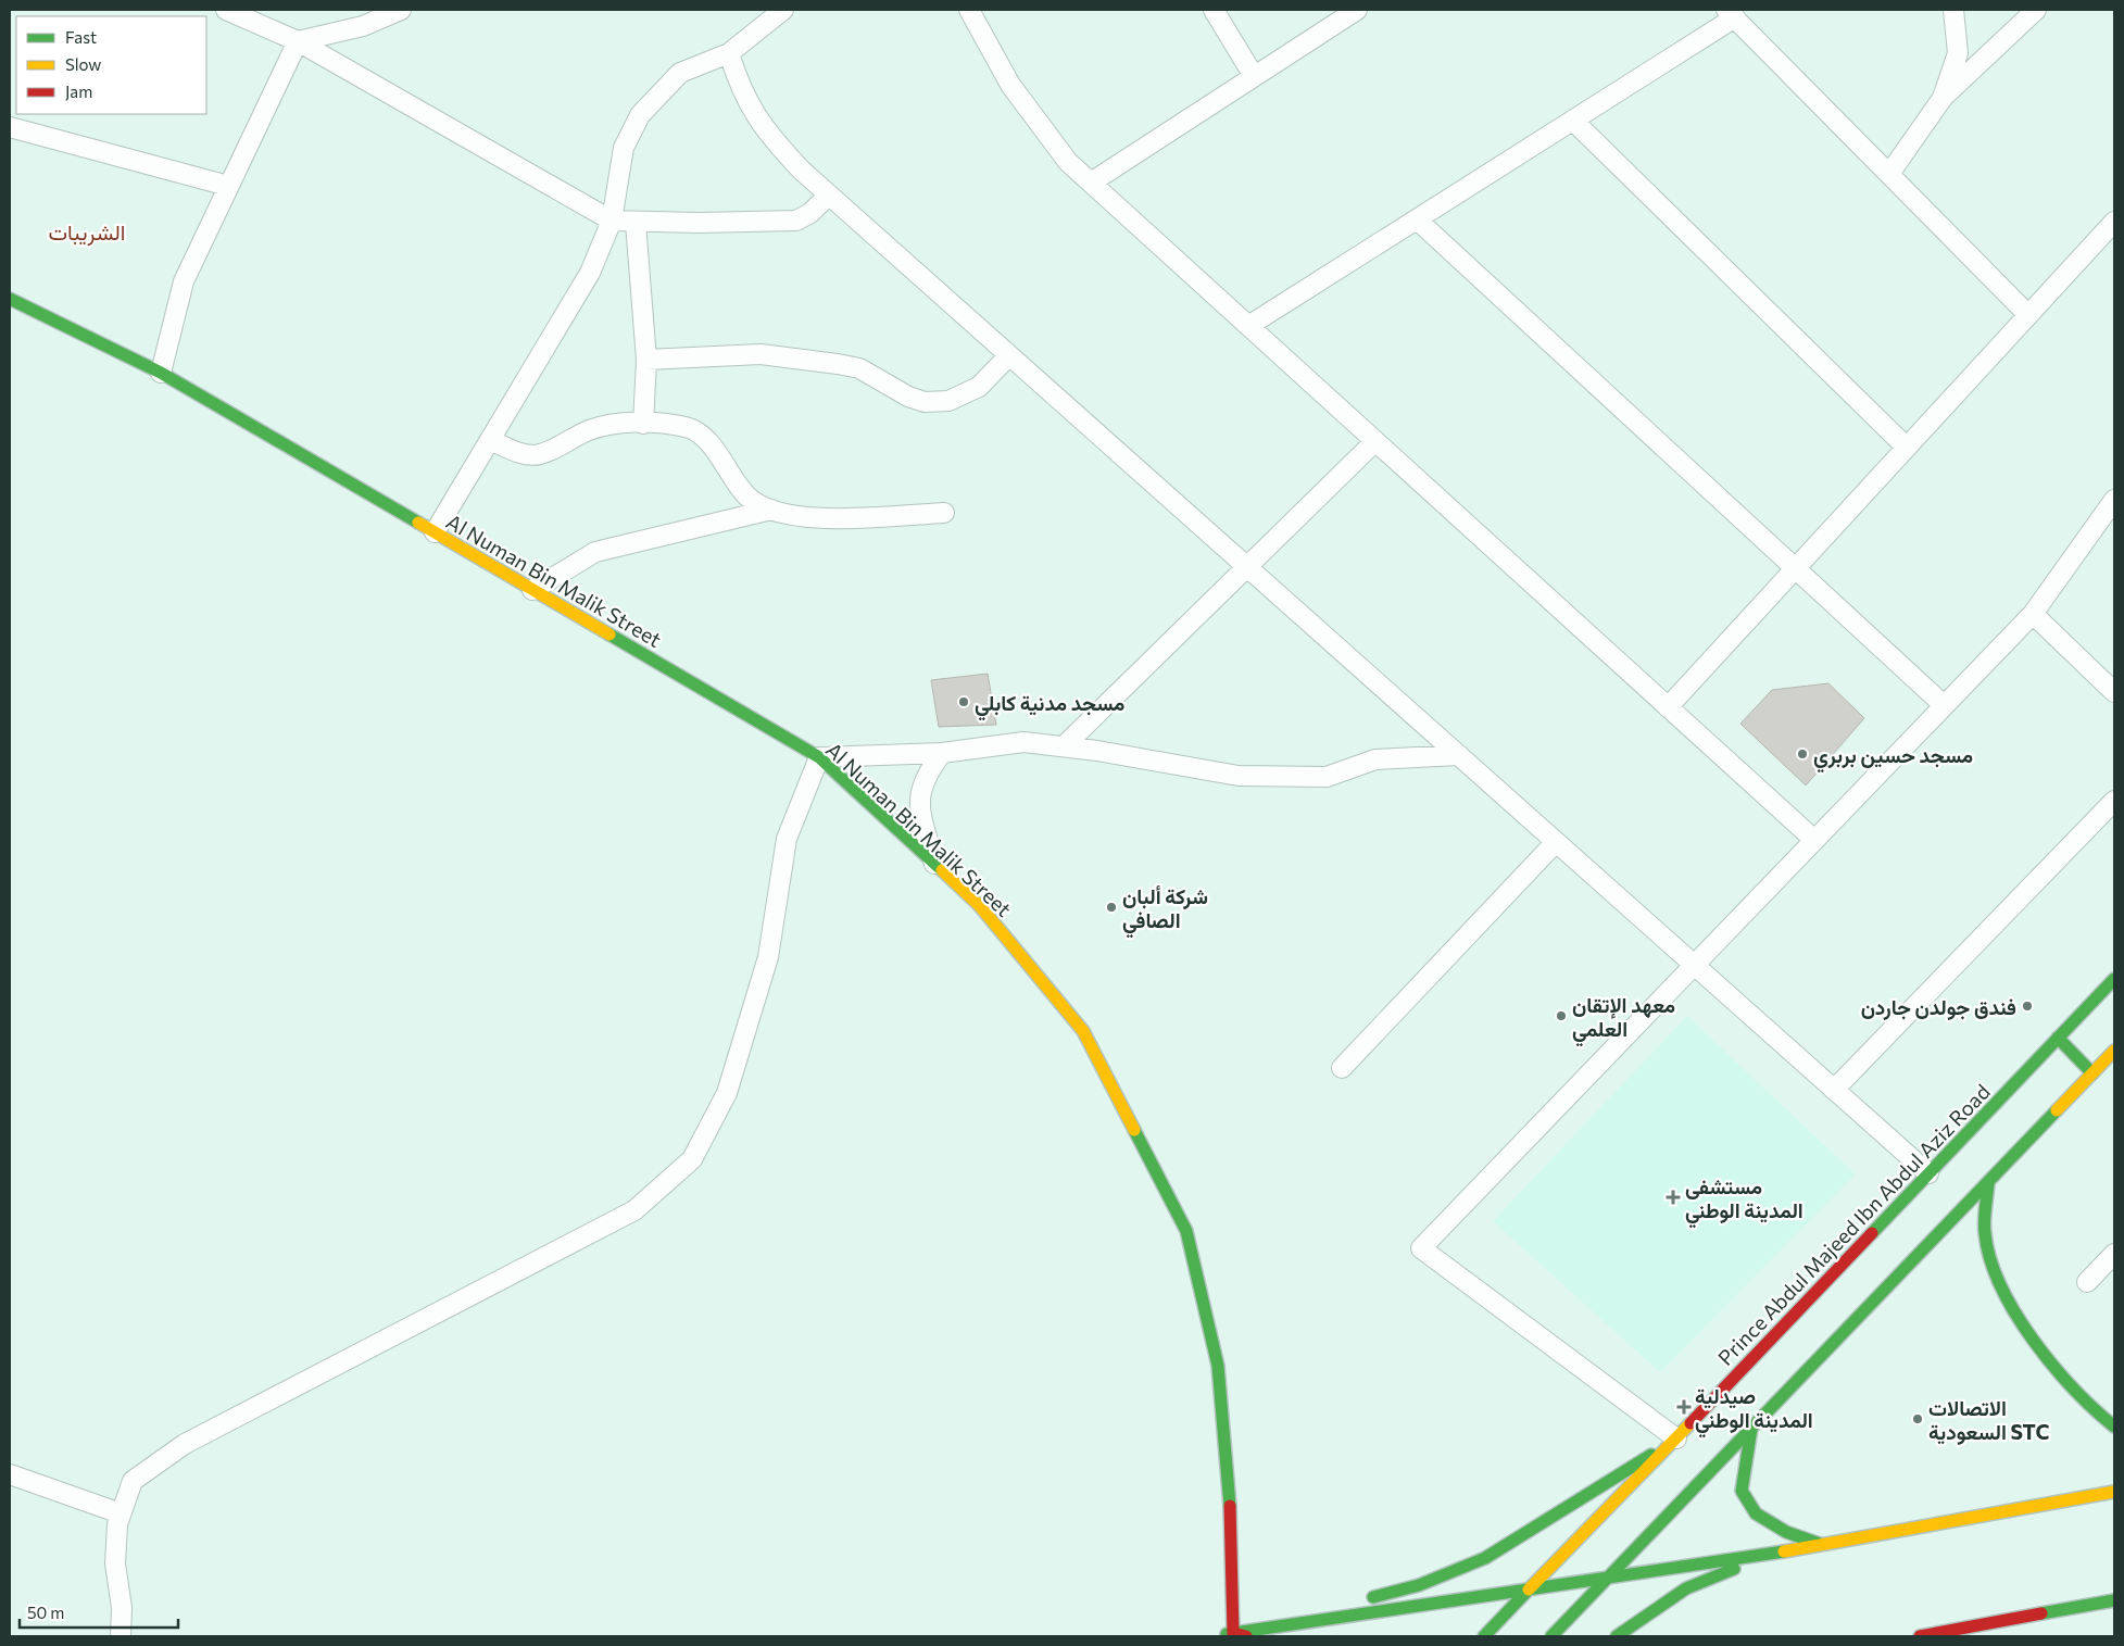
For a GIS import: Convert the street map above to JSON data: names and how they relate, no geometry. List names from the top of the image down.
{
  "streets": {
    "main road": ["Al Numan Bin Malik Street", "Prince Abdul Majeed Ibn Abdul Aziz Road"]
  },
  "districts": ["الشريبات"],
  "places": {
    "other": [
      "مسجد مدنية كابلي",
      "مسجد حسين بربري",
      "شركة ألبان الصافي",
      "فندق جولدن جاردن",
      "معهد الإتقان العلمي",
      "الاتصالات السعودية STC"
    ],
    "health": ["مستشفى المدينة الوطني", "صيدلية المدينة الوطني"]
  },
  "legend": ["Fast", "Slow", "Jam"],
  "scale_bar": "50 m"
}
